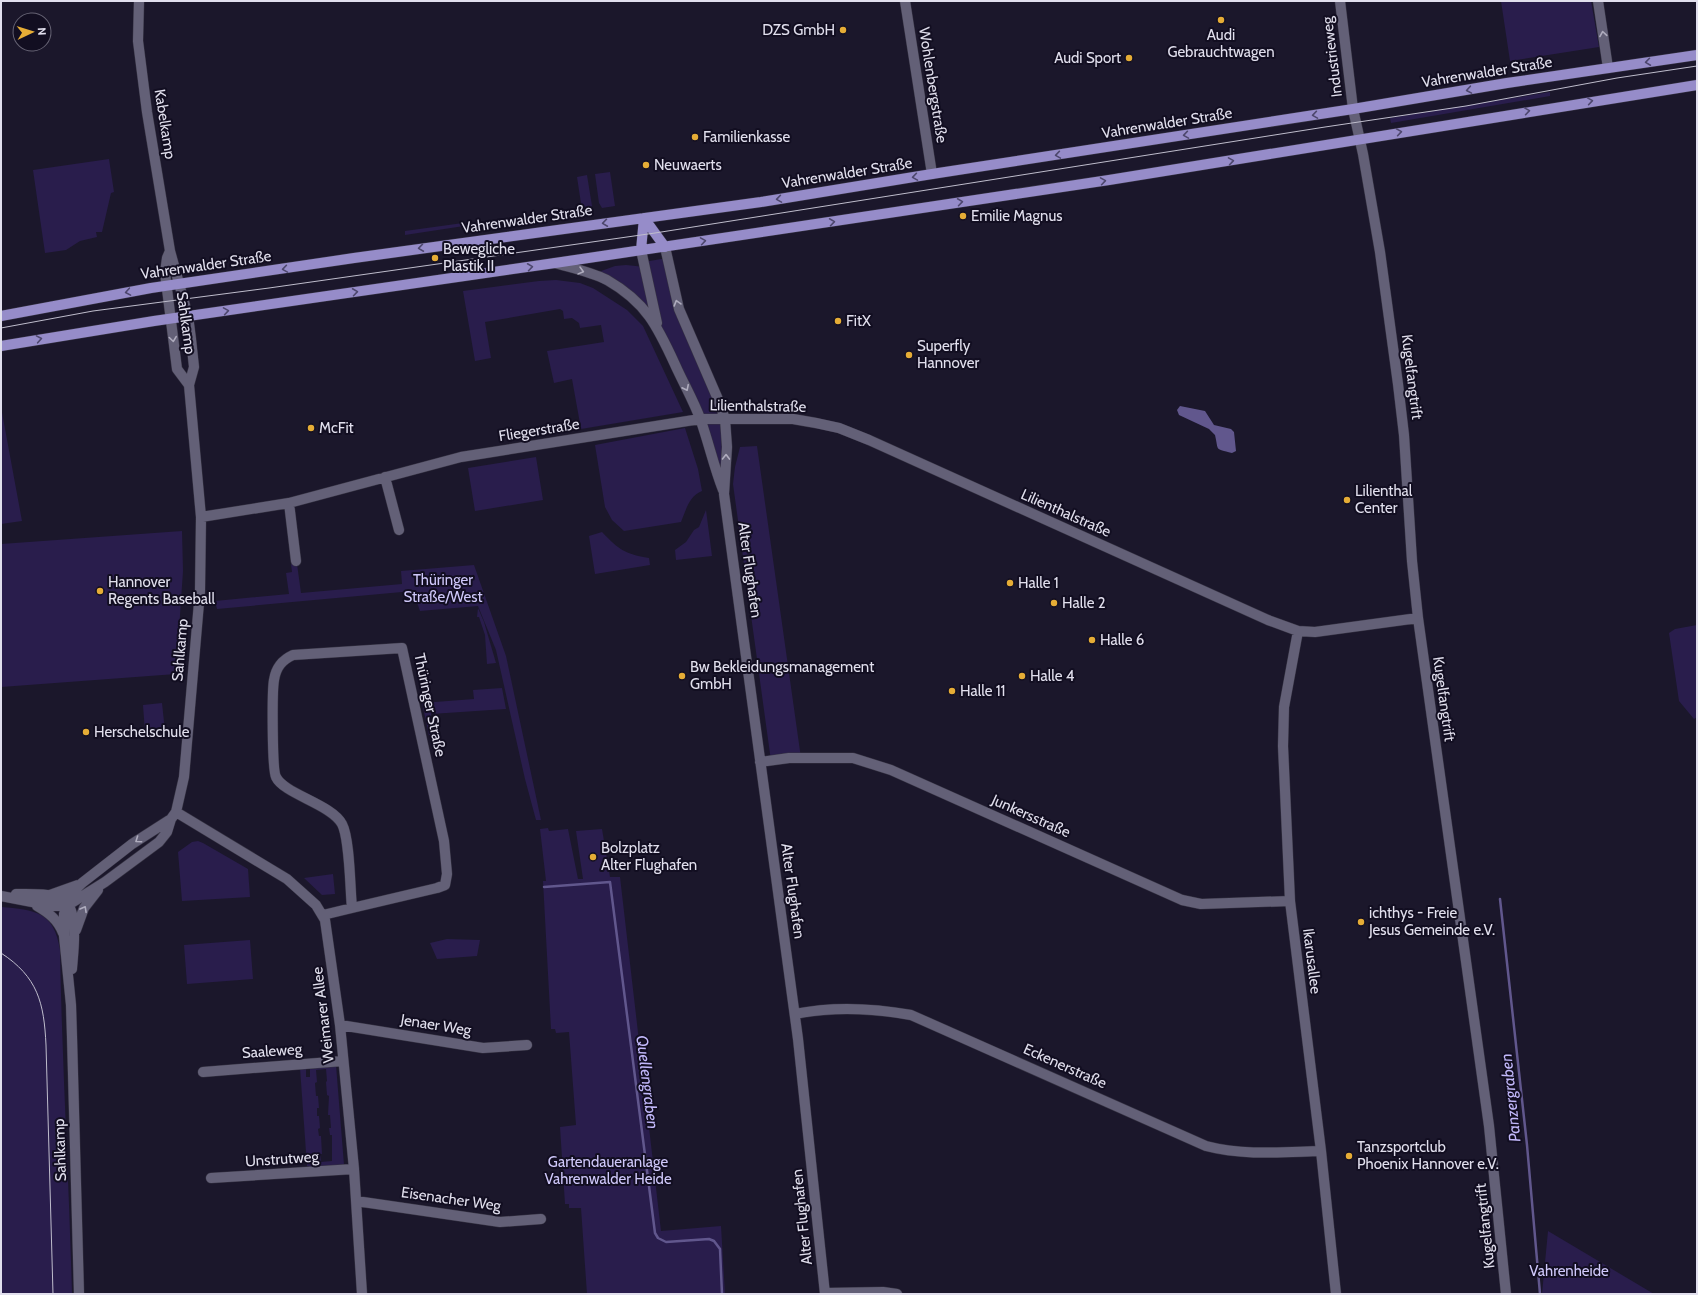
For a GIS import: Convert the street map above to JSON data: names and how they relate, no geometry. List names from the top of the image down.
{
  "streets": {
    "main road": ["Vahrenwalder Straße"],
    "street": [
      "Industrieweg",
      "Wohlenbergstraße",
      "Kabelkamp",
      "Sahlkamp",
      "Kugelfangtrift",
      "Lilienthalstraße",
      "Fliegerstraße",
      "Alter Flughafen",
      "Thüringer Straße",
      "Junkersstraße",
      "Ikarusallee",
      "Weimarer Allee",
      "Jenaer Weg",
      "Saaleweg",
      "Eckenerstraße",
      "Unstrutweg",
      "Eisenacher Weg"
    ]
  },
  "crossings": [
    ["Industrieweg", "Vahrenwalder Straße"],
    ["Industrieweg", "Kugelfangtrift"],
    ["Vahrenwalder Straße", "Wohlenbergstraße"],
    ["Vahrenwalder Straße", "Kabelkamp"],
    ["Vahrenwalder Straße", "Sahlkamp"],
    ["Vahrenwalder Straße", "Kugelfangtrift"],
    ["Kabelkamp", "Sahlkamp"],
    ["Sahlkamp", "Fliegerstraße"],
    ["Sahlkamp", "Weimarer Allee"],
    ["Kugelfangtrift", "Lilienthalstraße"],
    ["Lilienthalstraße", "Fliegerstraße"],
    ["Lilienthalstraße", "Alter Flughafen"],
    ["Lilienthalstraße", "Ikarusallee"],
    ["Fliegerstraße", "Alter Flughafen"],
    ["Alter Flughafen", "Junkersstraße"],
    ["Alter Flughafen", "Eckenerstraße"],
    ["Thüringer Straße", "Weimarer Allee"],
    ["Junkersstraße", "Ikarusallee"],
    ["Ikarusallee", "Eckenerstraße"],
    ["Weimarer Allee", "Jenaer Weg"],
    ["Weimarer Allee", "Saaleweg"],
    ["Weimarer Allee", "Unstrutweg"],
    ["Weimarer Allee", "Eisenacher Weg"]
  ],
  "water": ["Quellengraben", "Panzergraben"],
  "parks": ["Thüringer Straße/West", "Gartendaueranlage Vahrenwalder Heide", "Vahrenheide"],
  "places": [
    "Audi Gebrauchtwagen",
    "DZS GmbH",
    "Audi Sport",
    "Familienkasse",
    "Neuwaerts",
    "Emilie Magnus",
    "Bewegliche Plastik II",
    "FitX",
    "Superfly Hannover",
    "McFit",
    "Lilienthal Center",
    "Halle 1",
    "Hannover Regents Baseball",
    "Halle 2",
    "Halle 6",
    "Bw Bekleidungsmanagement GmbH",
    "Halle 4",
    "Halle 11",
    "Herschelschule",
    "Bolzplatz Alter Flughafen",
    "ichthys - Freie Jesus Gemeinde e.V.",
    "Tanzsportclub Phoenix Hannover e.V."
  ],
  "north": "right"
}
